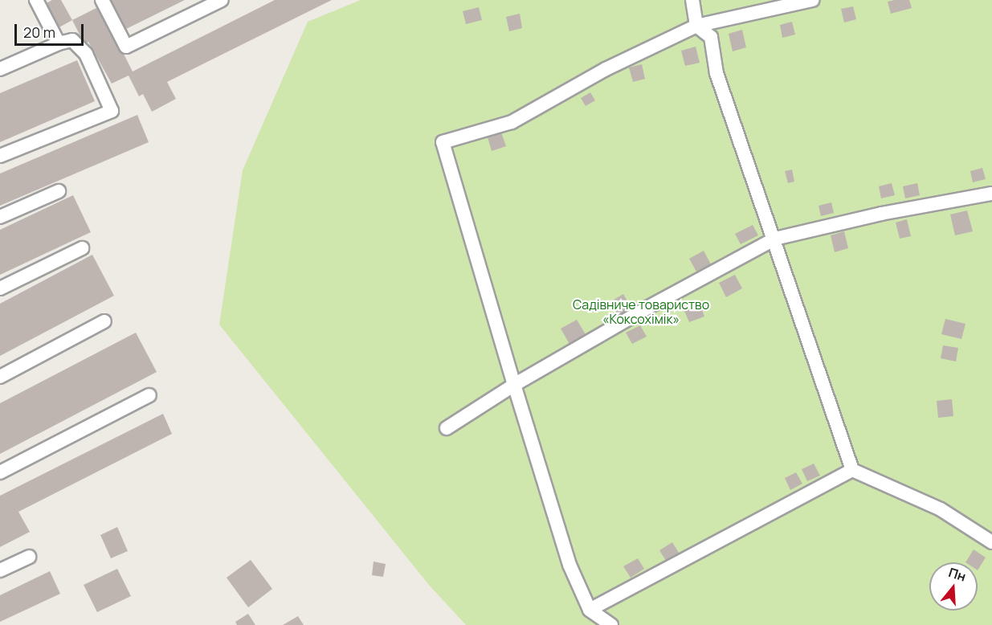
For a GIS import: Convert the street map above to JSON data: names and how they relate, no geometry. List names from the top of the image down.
{
  "parks": ["Садівниче товариство «Коксохімік»"],
  "scale_bar": "20 m",
  "north": "top"
}
